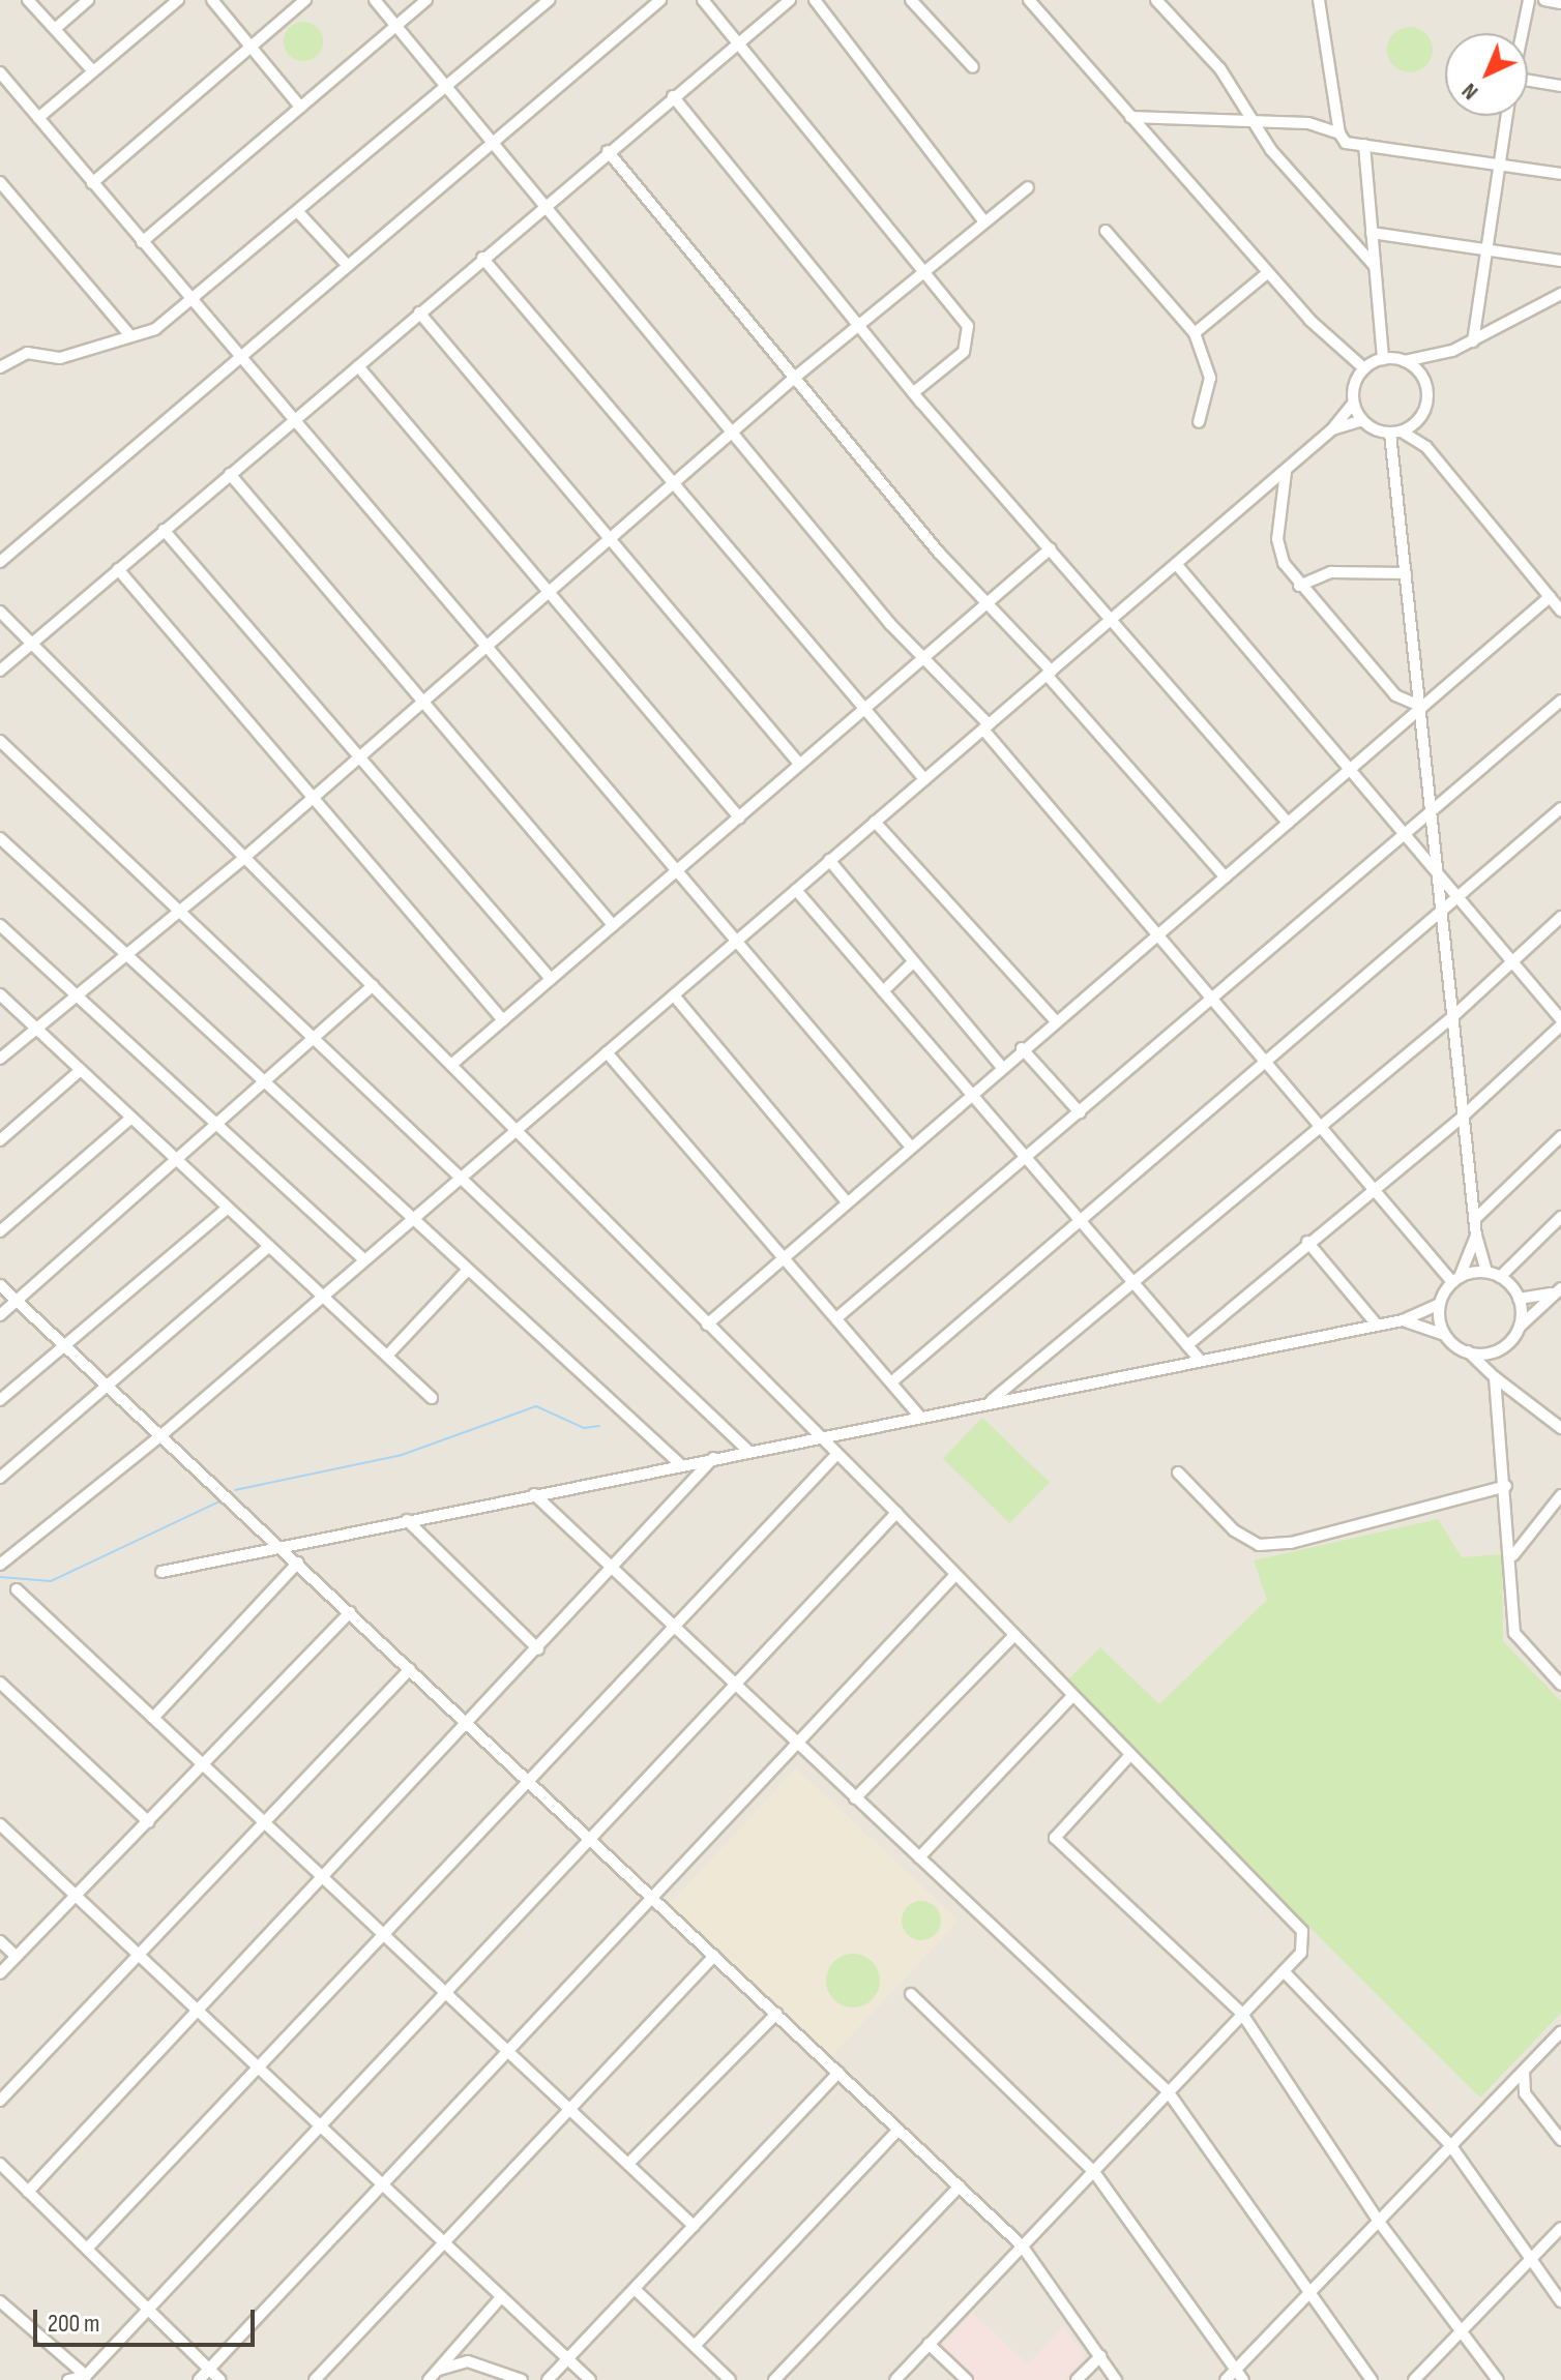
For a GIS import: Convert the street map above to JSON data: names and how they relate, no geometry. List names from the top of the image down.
{
  "scale_bar": "200 m",
  "north": "bottom left"
}
